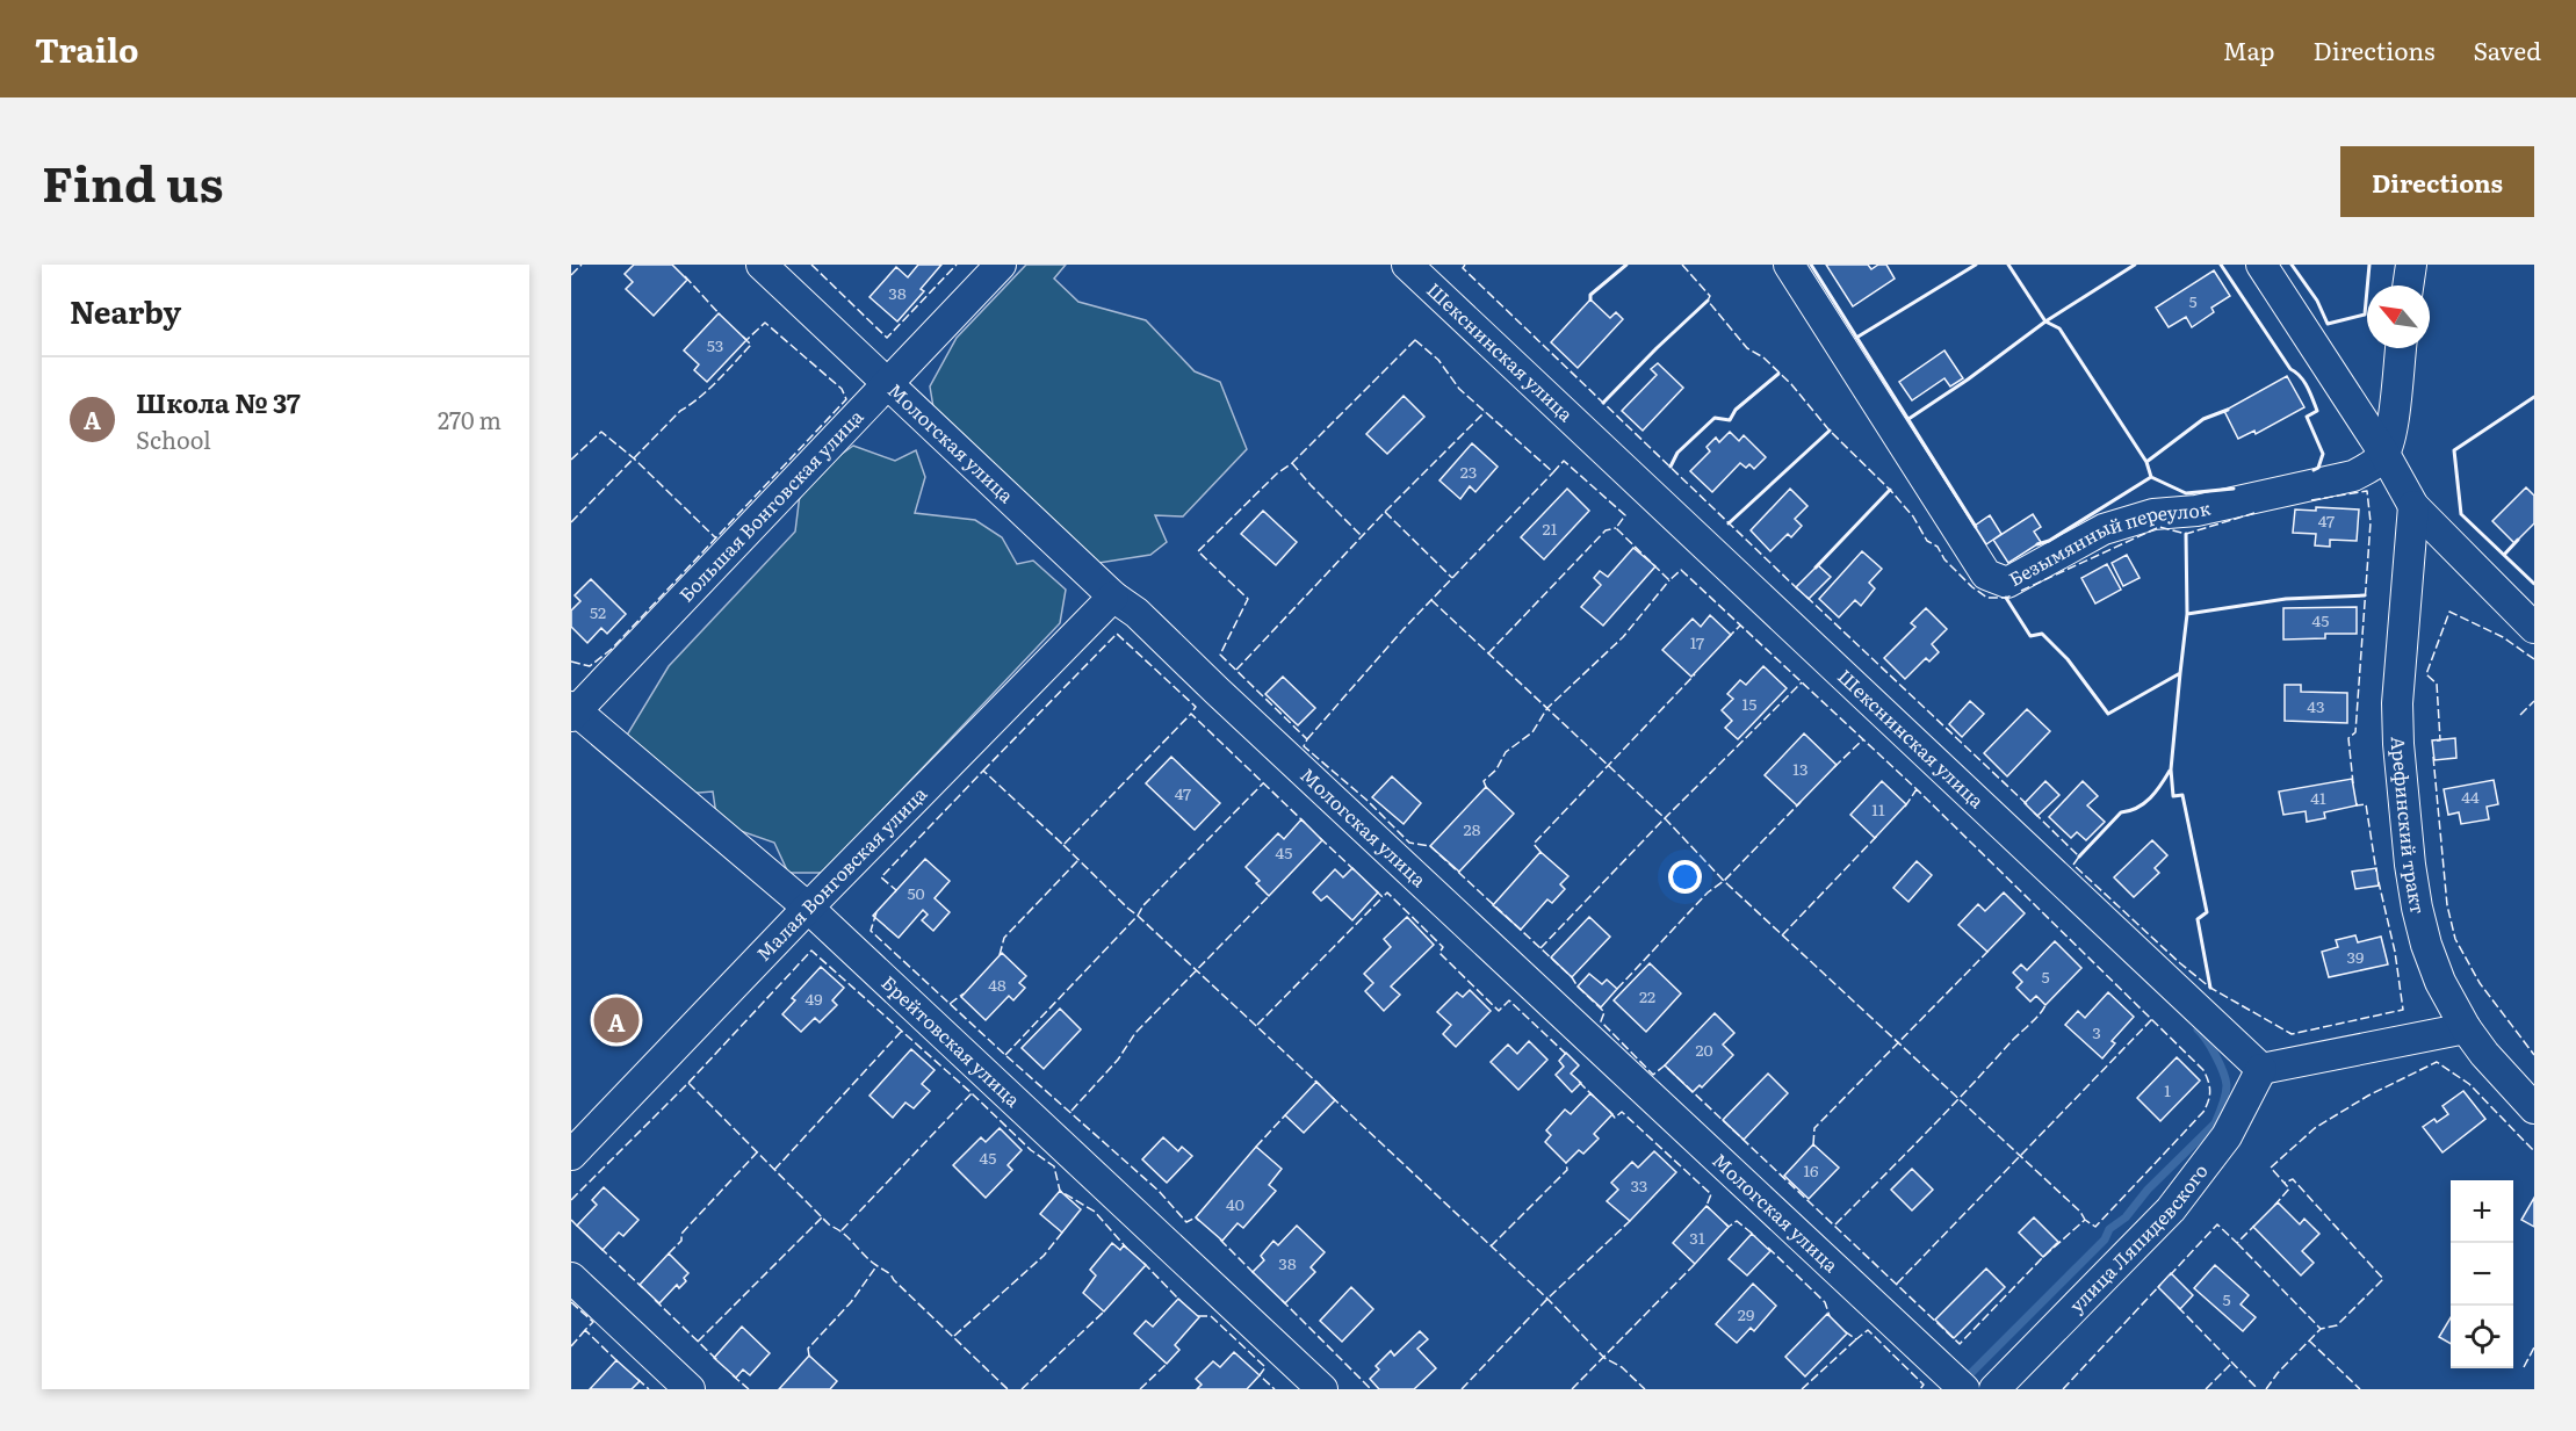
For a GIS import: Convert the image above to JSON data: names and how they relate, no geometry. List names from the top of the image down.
{
  "streets": {
    "street": [
      "Шекснинская улица",
      "Мологская улица",
      "Большая Вонговская улица",
      "Безымянный переулок",
      "Арефинский тракт",
      "Малая Вонговская улица",
      "Брейтовская улица",
      "улица Ляпидевского"
    ]
  },
  "crossings": [
    ["Шекснинская улица", "улица Ляпидевского"],
    ["Мологская улица", "Большая Вонговская улица"],
    ["Мологская улица", "Малая Вонговская улица"],
    ["Большая Вонговская улица", "Брейтовская улица"],
    ["Малая Вонговская улица", "Брейтовская улица"]
  ],
  "house_numbers": [
    "38",
    "5",
    "53",
    "23",
    "47",
    "21",
    "52",
    "45",
    "17",
    "15",
    "43",
    "13",
    "47",
    "44",
    "41",
    "11",
    "28",
    "45",
    "50",
    "39",
    "5",
    "48",
    "22",
    "49",
    "3",
    "20",
    "1",
    "45",
    "16",
    "33",
    "40",
    "31",
    "38",
    "5",
    "29"
  ],
  "north": "top left",
  "page": {
    "header": "Trailo",
    "nav": ["Map", "Directions", "Saved"],
    "title": "Find us",
    "buttons": "Directions",
    "heading": "Nearby",
    "list": [
      {
        "mark": "A",
        "name": "Школа № 37",
        "note": "School",
        "value": "270 m"
      }
    ],
    "pins": "A",
    "map_buttons": ["+", "−"]
  }
}
